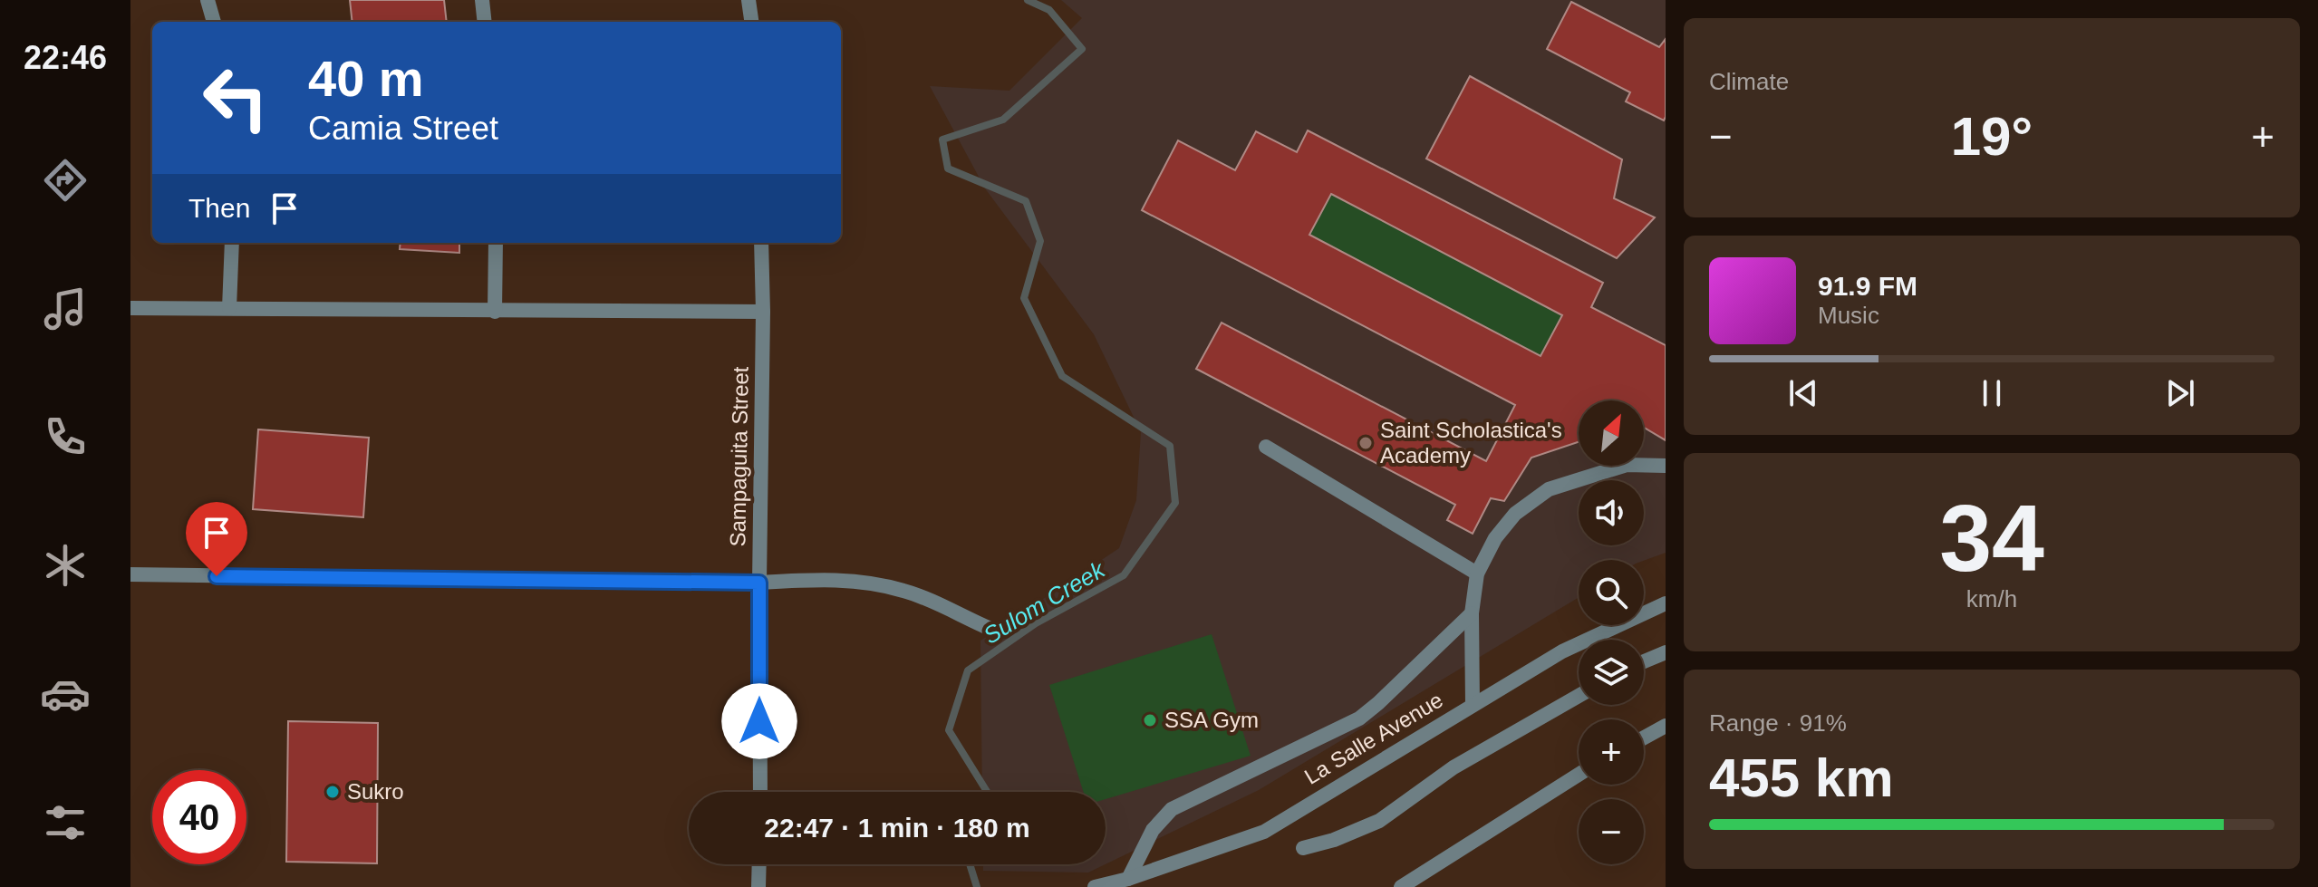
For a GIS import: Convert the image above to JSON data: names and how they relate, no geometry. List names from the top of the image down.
{
  "streets": {
    "street": ["Sampaguita Street", "La Salle Avenue"]
  },
  "water": ["Sulom Creek"],
  "places": ["Saint Scholastica's Academy", "SSA Gym", "Sukro"],
  "north": "top right",
  "page": {
    "tabs": "22:46",
    "tile": [
      "Climate",
      ["34", "km/h"],
      ["Range · 91%", "455 km"]
    ],
    "turn": ["40 m", "Camia Street"],
    "heat": ["−", "19°", "+"],
    "then": "Then",
    "song": ["91.9 FM", "Music"],
    "map_buttons": ["+", "−"],
    "limit": "40",
    "trip": "22:47 · 1 min · 180 m"
  }
}
